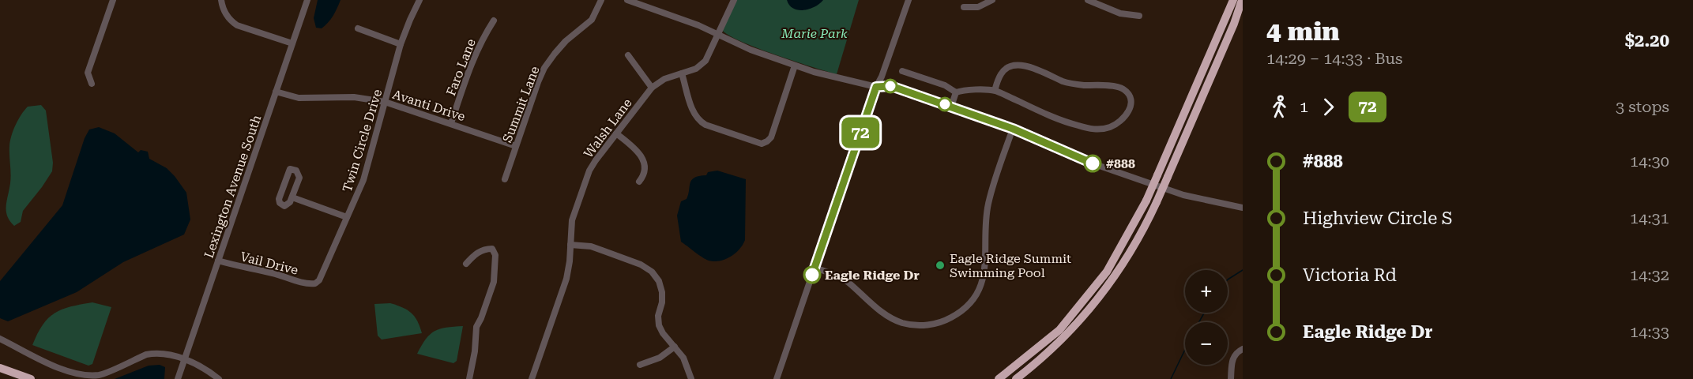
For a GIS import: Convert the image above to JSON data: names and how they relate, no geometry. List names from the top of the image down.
{
  "streets": {
    "street": [
      "Faro Lane",
      "Summit Lane",
      "Avanti Drive",
      "Walsh Lane",
      "Twin Circle Drive",
      "Lexington Avenue South",
      "Vail Drive"
    ]
  },
  "crossings": [
    ["Faro Lane", "Avanti Drive"],
    ["Summit Lane", "Avanti Drive"],
    ["Avanti Drive", "Twin Circle Drive"],
    ["Avanti Drive", "Lexington Avenue South"],
    ["Twin Circle Drive", "Vail Drive"],
    ["Lexington Avenue South", "Vail Drive"]
  ],
  "parks": ["Marie Park"],
  "places": ["#888", "Eagle Ridge Summit Swimming Pool", "Eagle Ridge Dr"],
  "lines": ["bus line 72"],
  "page": {
    "on_map": "72",
    "heading": ["4 min", "14:29 – 14:33 · Bus", "$2.20"],
    "legs": ["1", "72", "3 stops"],
    "list": [
      {
        "name": "#888",
        "value": "14:30"
      },
      {
        "name": "Highview Circle S",
        "value": "14:31"
      },
      {
        "name": "Victoria Rd",
        "value": "14:32"
      },
      {
        "name": "Eagle Ridge Dr",
        "value": "14:33"
      }
    ],
    "map_buttons": ["+", "−"]
  }
}
